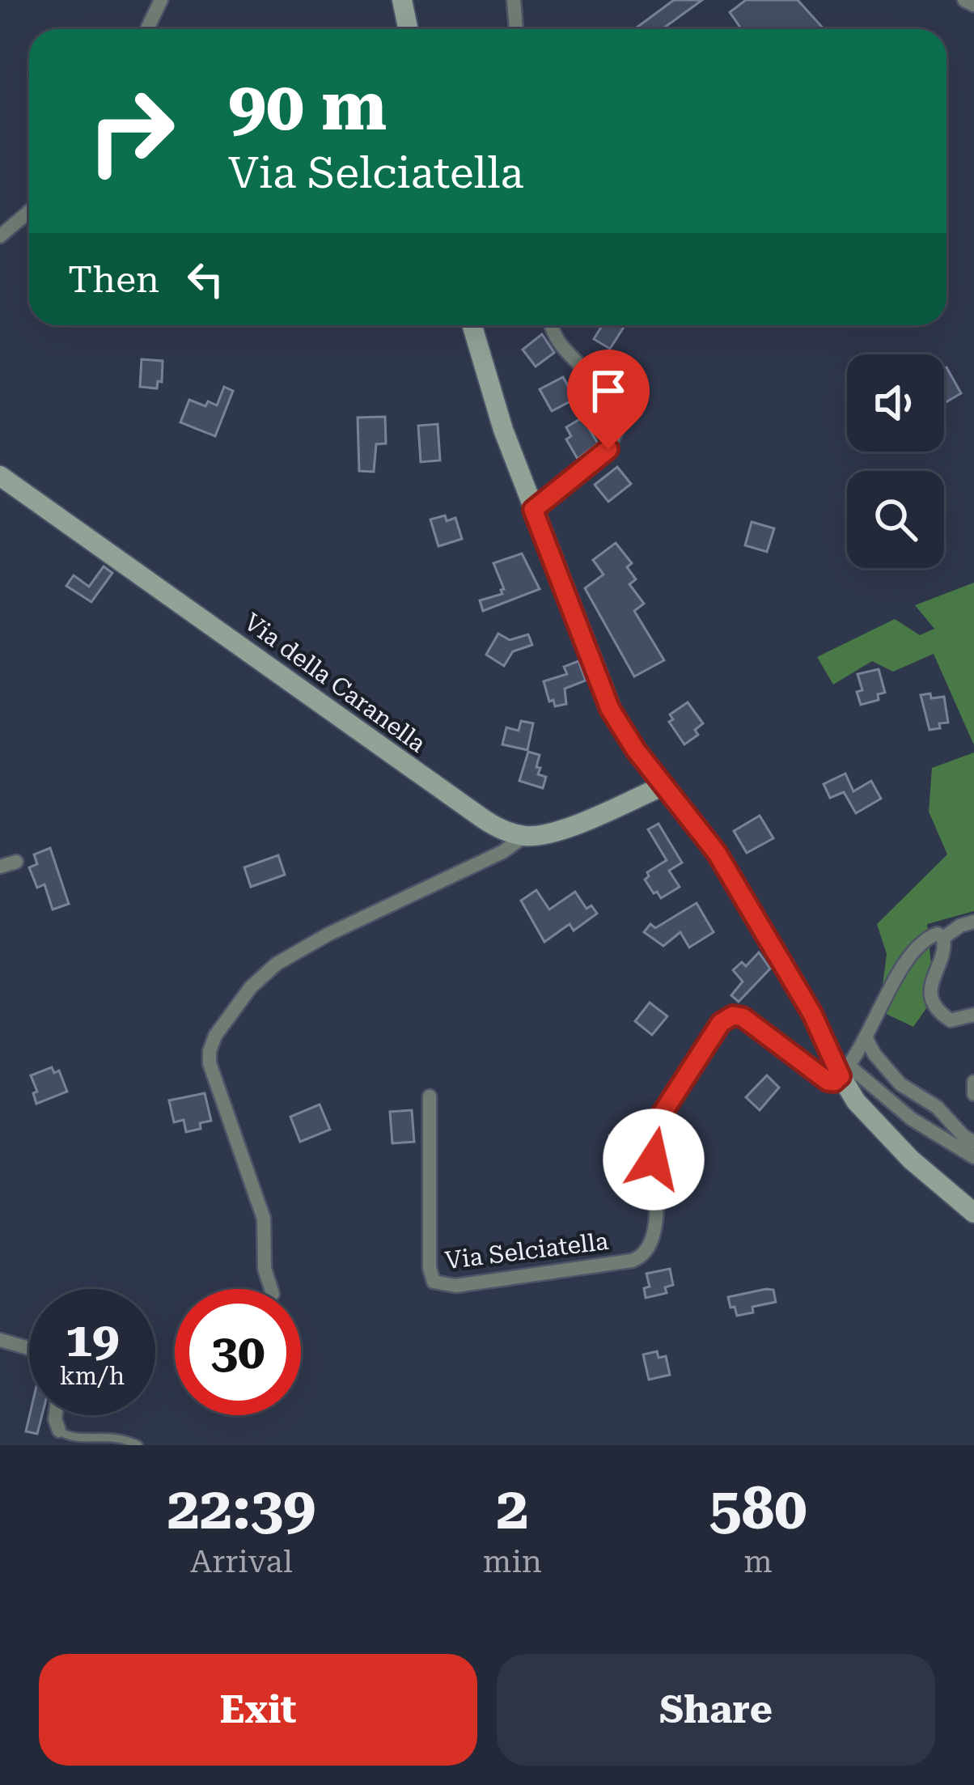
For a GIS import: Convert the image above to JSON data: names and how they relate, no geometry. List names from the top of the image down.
{
  "streets": {
    "main road": ["Via della Caranella"],
    "street": ["Via Selciatella"]
  },
  "page": {
    "turn": ["90 m", "Via Selciatella"],
    "then": "Then",
    "speed": "19 km/h",
    "limit": "30",
    "eta": [
      "22:39",
      "Arrival",
      "2",
      "min",
      "580",
      "m"
    ],
    "buttons": ["Exit", "Share"]
  }
}
